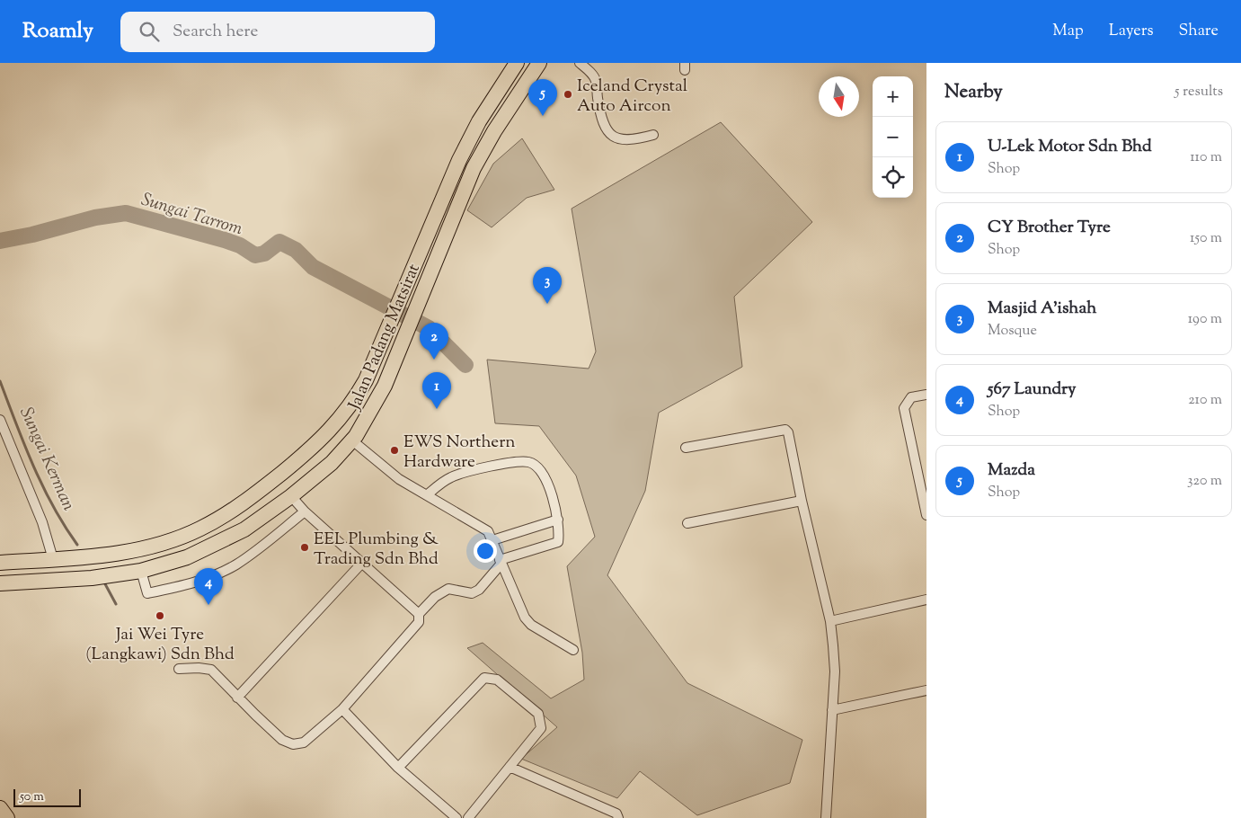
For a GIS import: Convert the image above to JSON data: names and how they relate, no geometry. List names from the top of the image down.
{
  "streets": {
    "main road": ["Jalan Padang Matsirat"]
  },
  "water": ["Sungai Tarrom", "Sungai Kerman"],
  "places": [
    "Iceland Crystal Auto Aircon",
    "EWS Northern Hardware",
    "EEL Plumbing & Trading Sdn Bhd",
    "Jai Wei Tyre (Langkawi) Sdn Bhd"
  ],
  "scale_bar": "50 m",
  "north": "bottom",
  "page": {
    "header": "Roamly",
    "search": "Search here",
    "nav": ["Map", "Layers", "Share"],
    "heading": ["Nearby", "5 results"],
    "map_buttons": ["+", "−"],
    "pins": [
      "5",
      "3",
      "2",
      "1",
      "4"
    ],
    "list": [
      {
        "mark": "1",
        "name": "U-Lek Motor Sdn Bhd",
        "note": "Shop",
        "value": "110 m"
      },
      {
        "mark": "2",
        "name": "CY Brother Tyre",
        "note": "Shop",
        "value": "150 m"
      },
      {
        "mark": "3",
        "name": "Masjid A'ishah",
        "note": "Mosque",
        "value": "190 m"
      },
      {
        "mark": "4",
        "name": "567 Laundry",
        "note": "Shop",
        "value": "210 m"
      },
      {
        "mark": "5",
        "name": "Mazda",
        "note": "Shop",
        "value": "320 m"
      }
    ],
    "scale": "50 m"
  }
}
